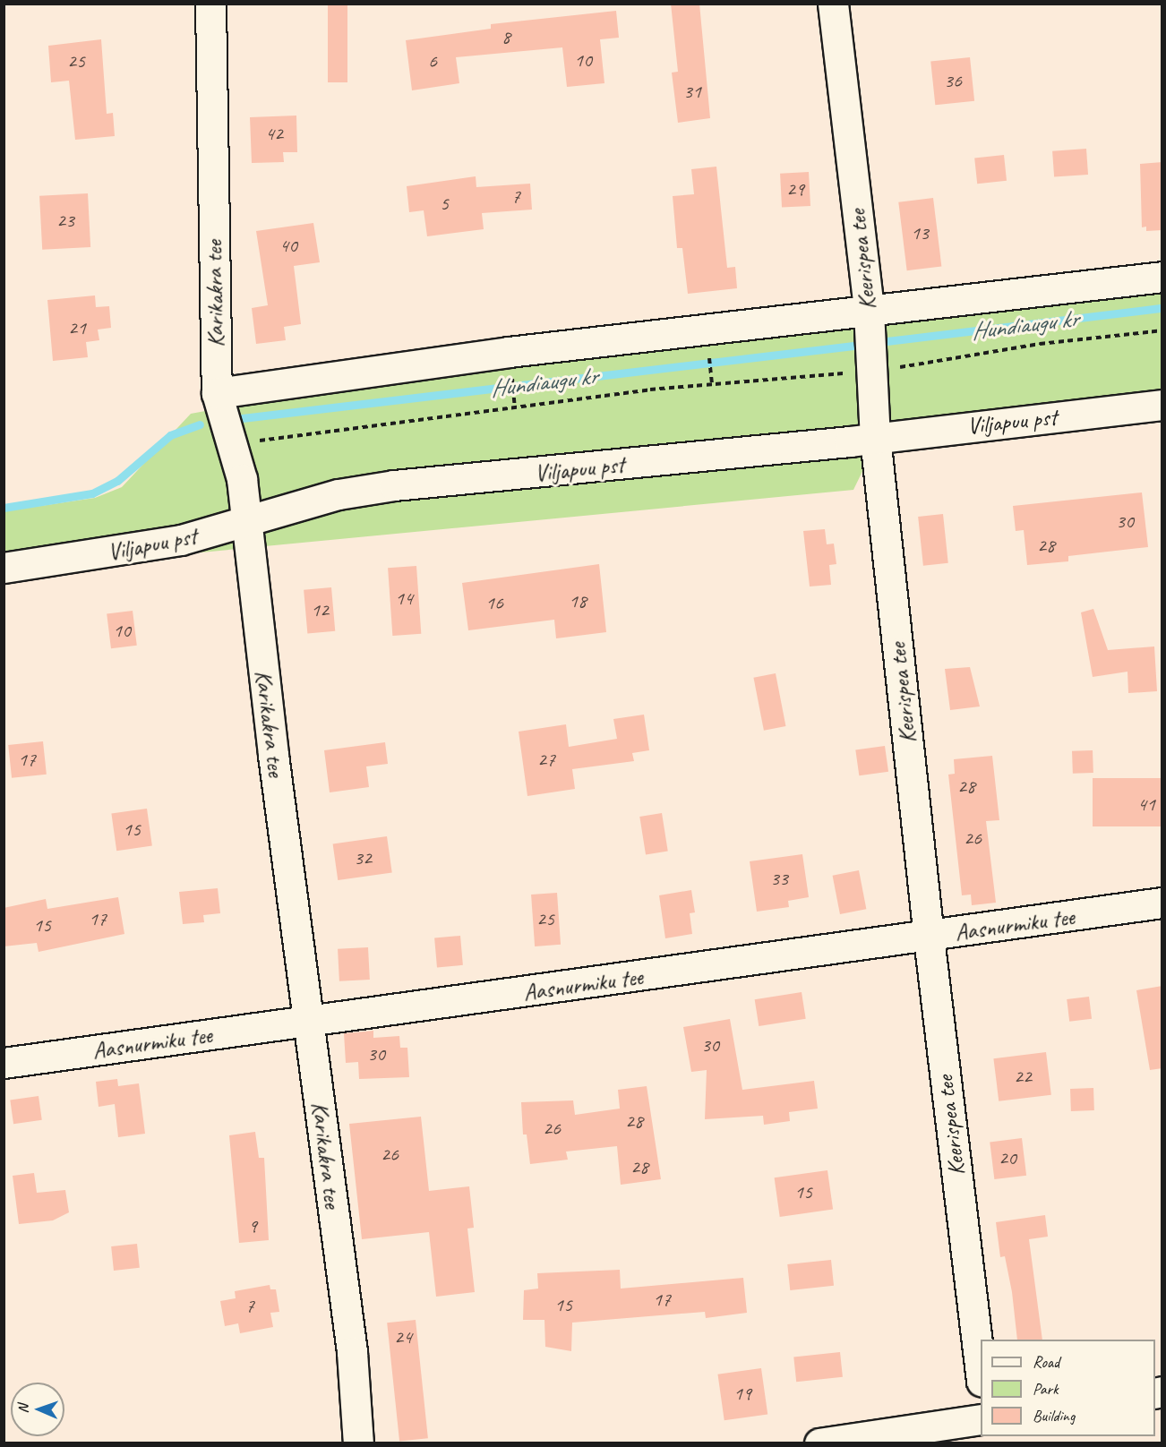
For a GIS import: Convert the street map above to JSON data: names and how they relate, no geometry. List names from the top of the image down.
{
  "streets": {
    "street": [
      "Keerispea tee",
      "Karikakra tee",
      "Viljapuu pst",
      "Aasnurmiku tee"
    ]
  },
  "crossings": [
    ["Keerispea tee", "Viljapuu pst"],
    ["Keerispea tee", "Aasnurmiku tee"],
    ["Karikakra tee", "Viljapuu pst"],
    ["Karikakra tee", "Aasnurmiku tee"]
  ],
  "water": ["Hundiaugu kr"],
  "house_numbers": [
    "8",
    "10",
    "25",
    "6",
    "36",
    "31",
    "42",
    "29",
    "7",
    "5",
    "23",
    "13",
    "40",
    "21",
    "30",
    "28",
    "14",
    "18",
    "16",
    "12",
    "10",
    "17",
    "27",
    "28",
    "41",
    "15",
    "26",
    "32",
    "33",
    "17",
    "25",
    "15",
    "30",
    "30",
    "22",
    "28",
    "26",
    "26",
    "20",
    "28",
    "15",
    "9",
    "17",
    "15",
    "7",
    "24",
    "19"
  ],
  "legend": ["Road", "Park", "Building"],
  "north": "left"
}
